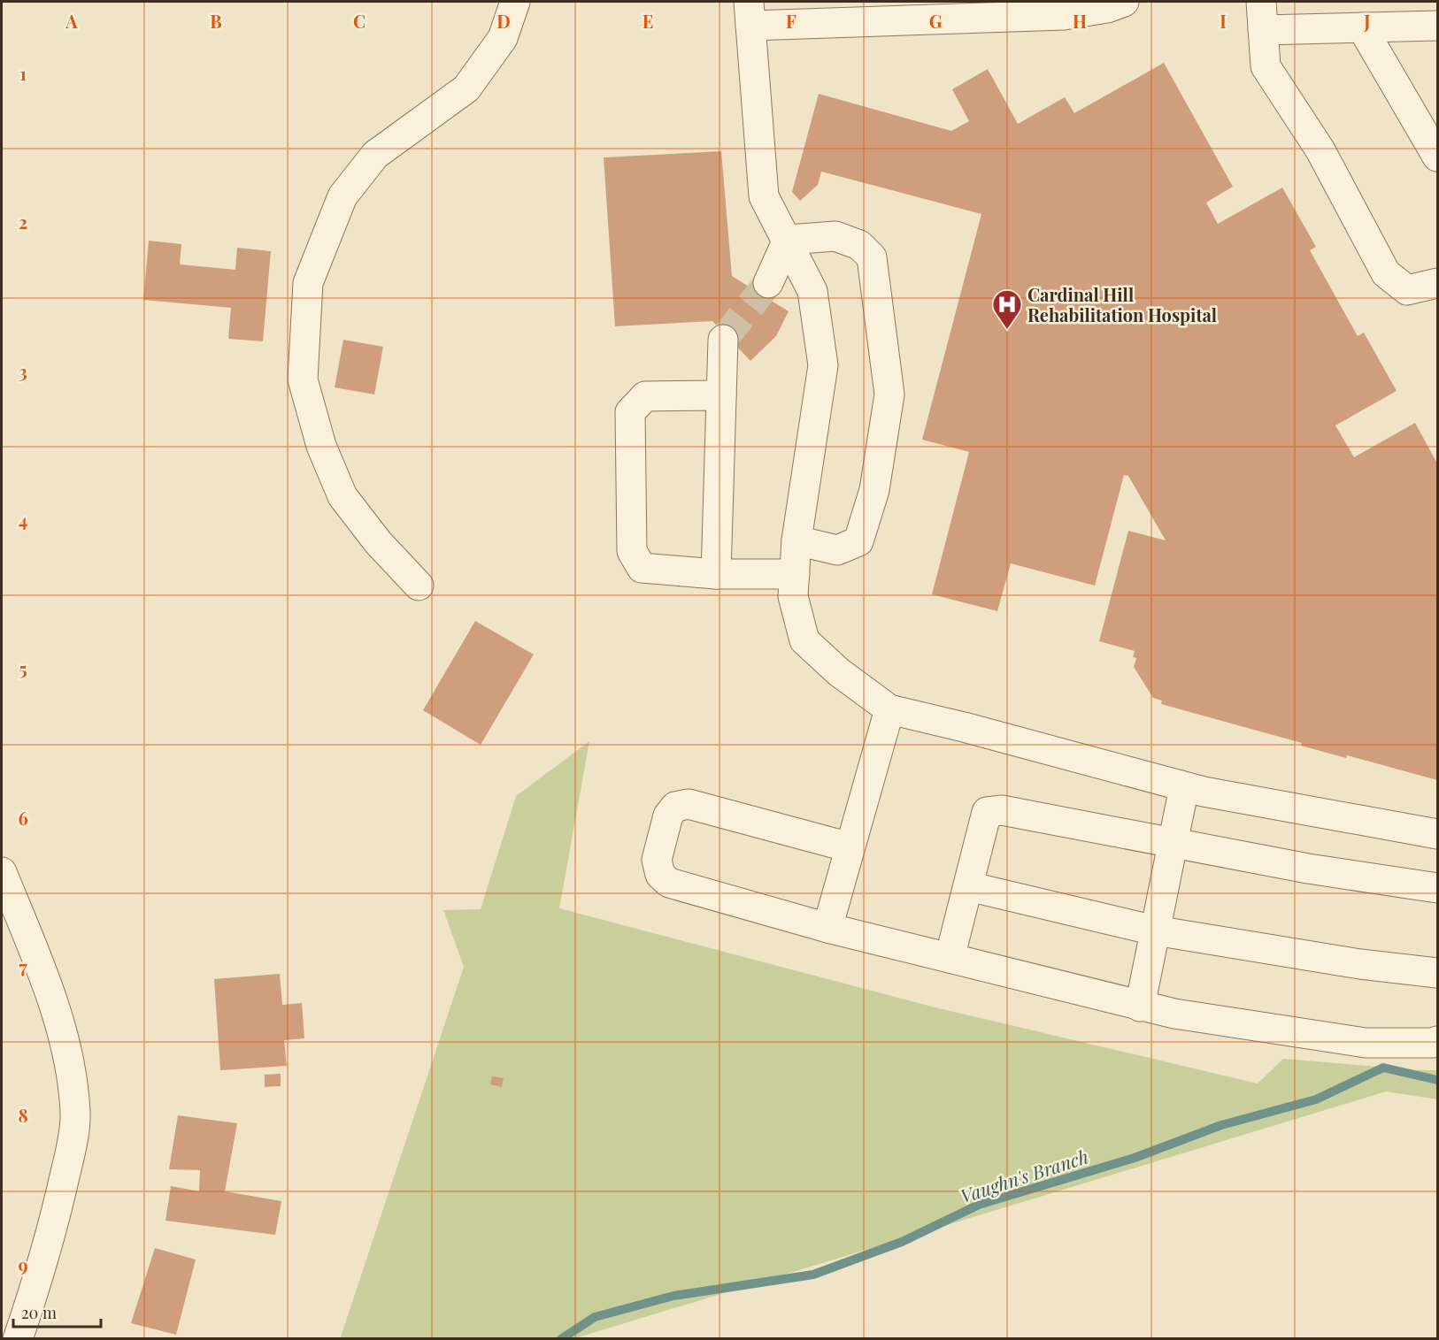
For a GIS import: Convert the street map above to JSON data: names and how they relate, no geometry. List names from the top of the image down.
{
  "water": ["Vaughn's Branch"],
  "places": {
    "hospital": ["Cardinal Hill Rehabilitation Hospital"]
  },
  "scale_bar": "20 m",
  "grid": {
    "columns": [
      "A",
      "B",
      "C",
      "D",
      "E",
      "F",
      "G",
      "H",
      "I",
      "J"
    ],
    "rows": [
      "1",
      "2",
      "3",
      "4",
      "5",
      "6",
      "7",
      "8",
      "9"
    ]
  }
}
